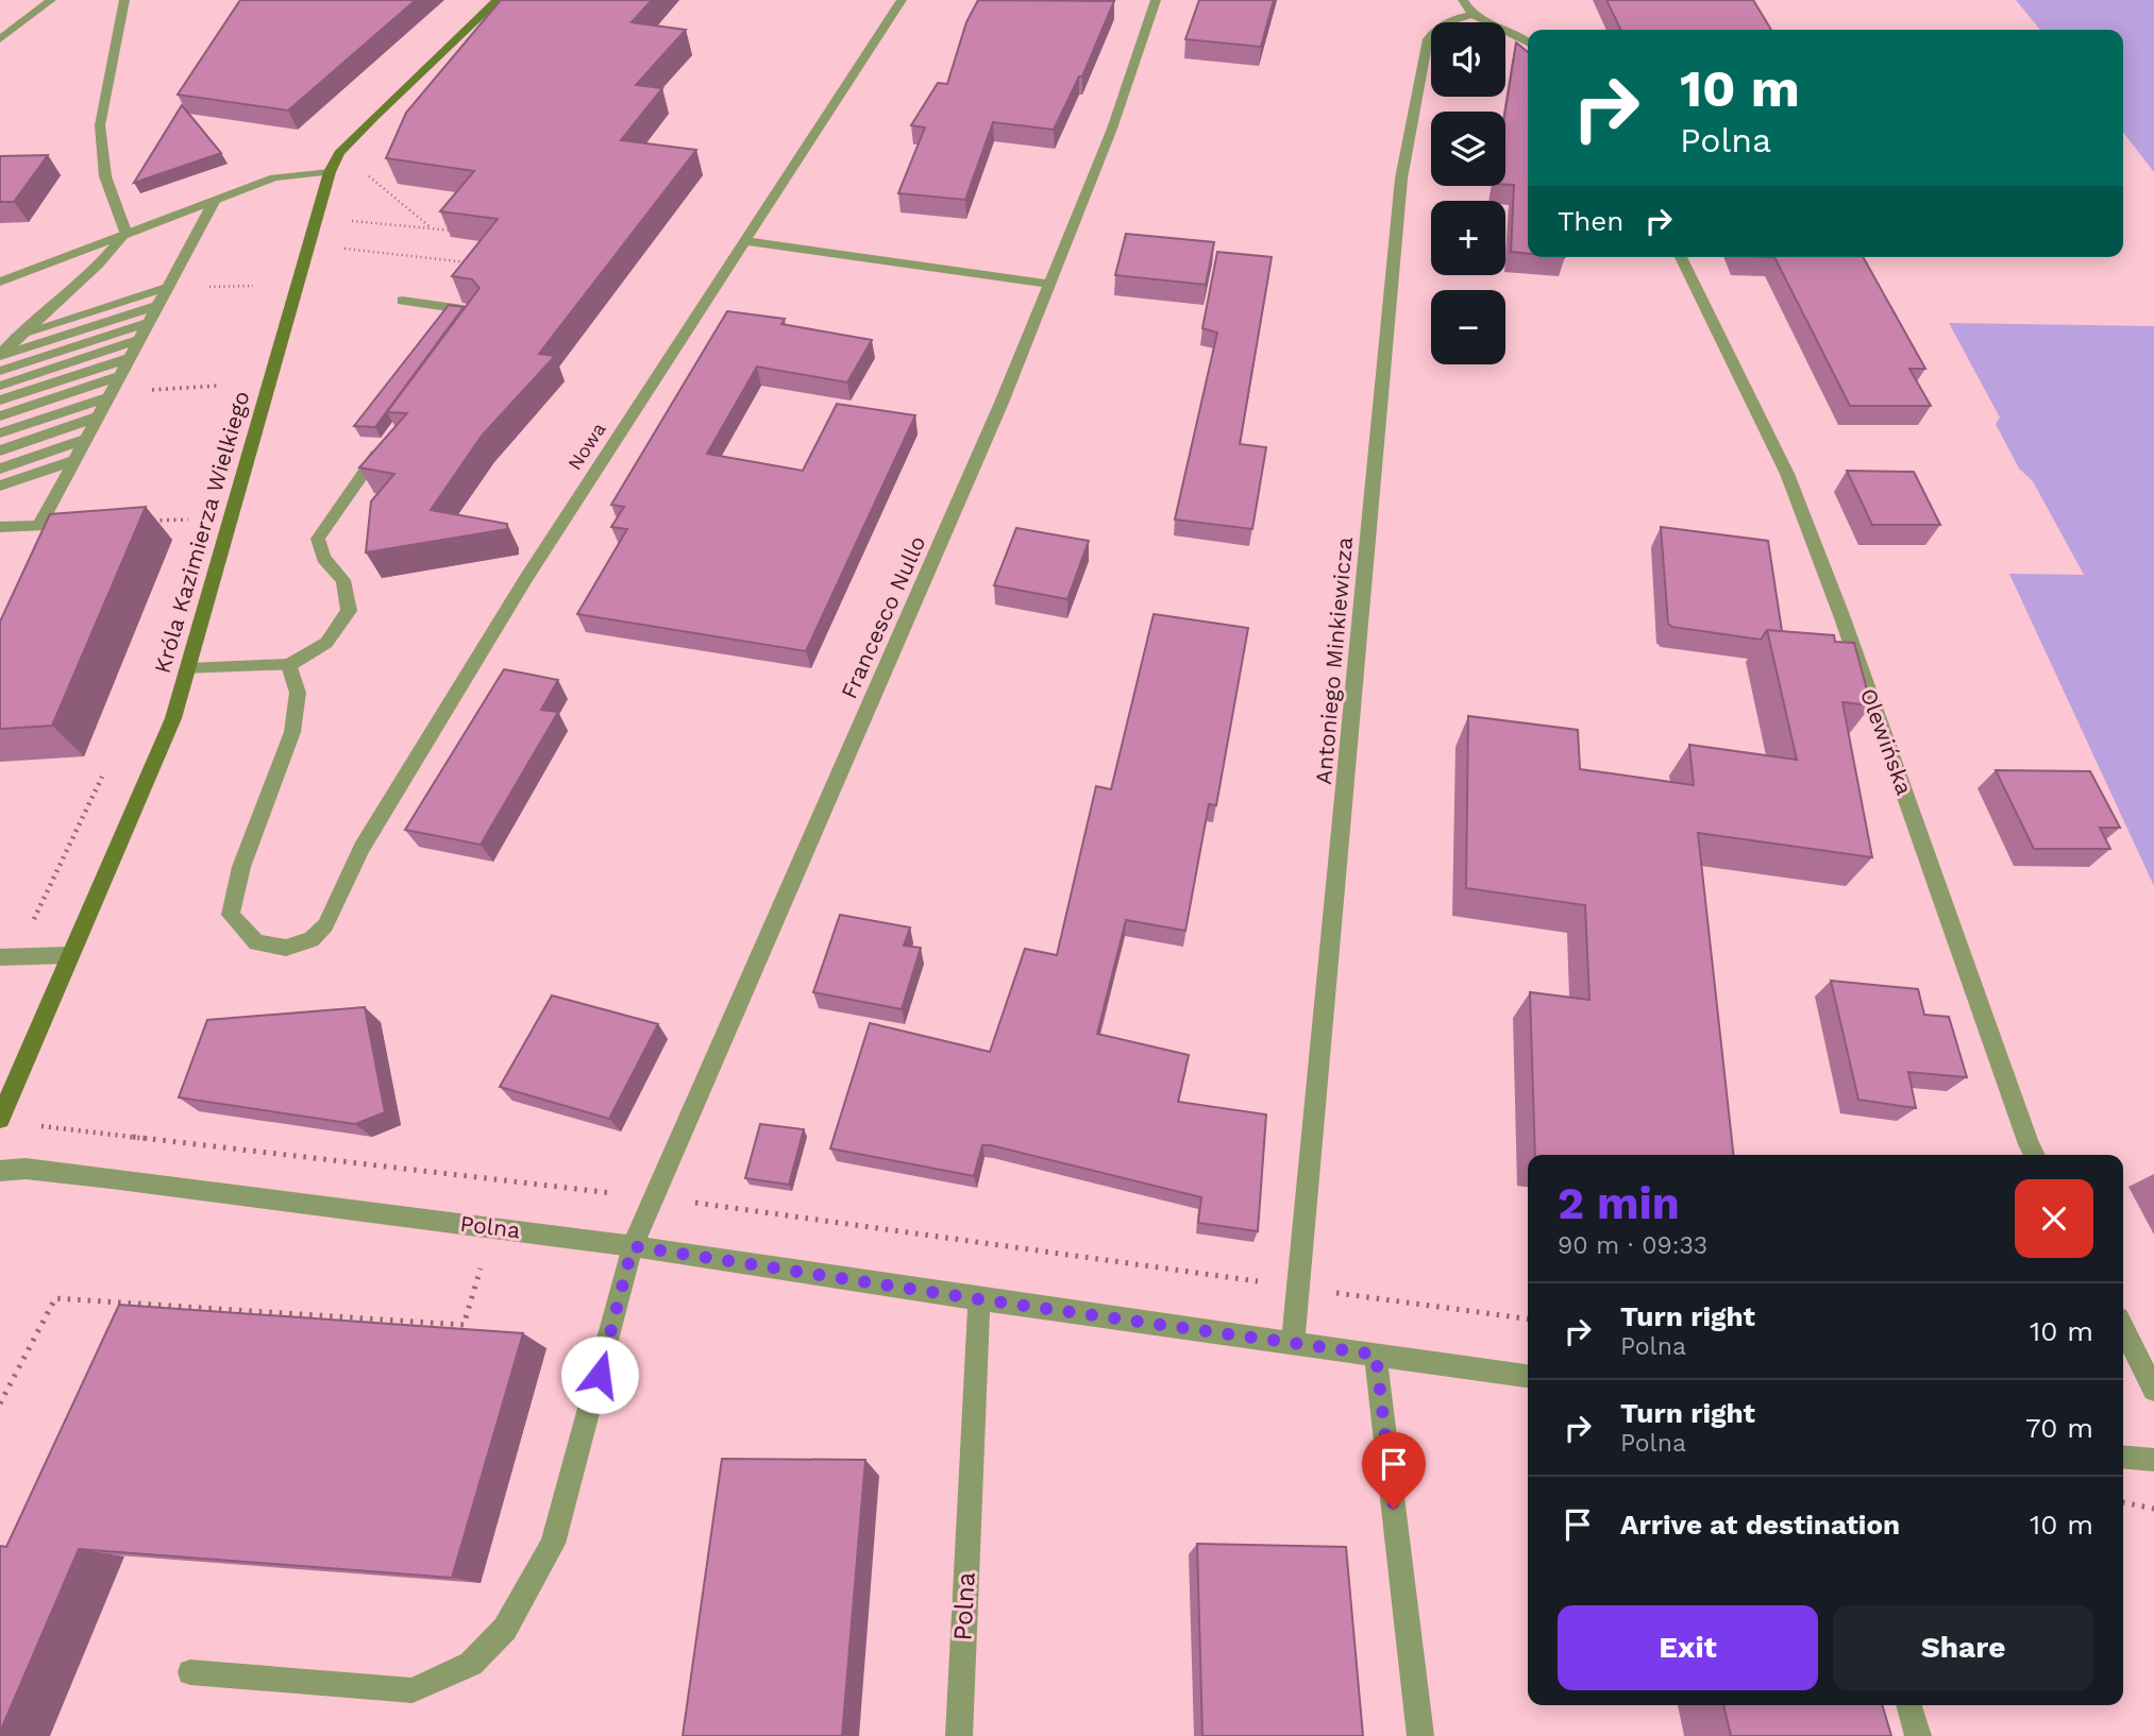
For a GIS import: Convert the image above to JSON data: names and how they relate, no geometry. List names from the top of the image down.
{
  "streets": {
    "street": [
      "Nowa",
      "Króla Kazimierza Wielkiego",
      "Francesco Nullo",
      "Antoniego Minkiewicza",
      "Olewińska",
      "Polna"
    ]
  },
  "crossings": [
    ["Francesco Nullo", "Polna"],
    ["Antoniego Minkiewicza", "Polna"]
  ],
  "page": {
    "map_buttons": ["+", "−"],
    "turn": ["10 m", "Polna"],
    "then": "Then",
    "heading": ["2 min", "90 m · 09:33"],
    "list": [
      {
        "name": "Turn right",
        "note": "Polna",
        "value": "10 m"
      },
      {
        "name": "Turn right",
        "note": "Polna",
        "value": "70 m"
      },
      {
        "name": "Arrive at destination",
        "value": "10 m"
      }
    ],
    "buttons": ["Exit", "Share"]
  }
}
